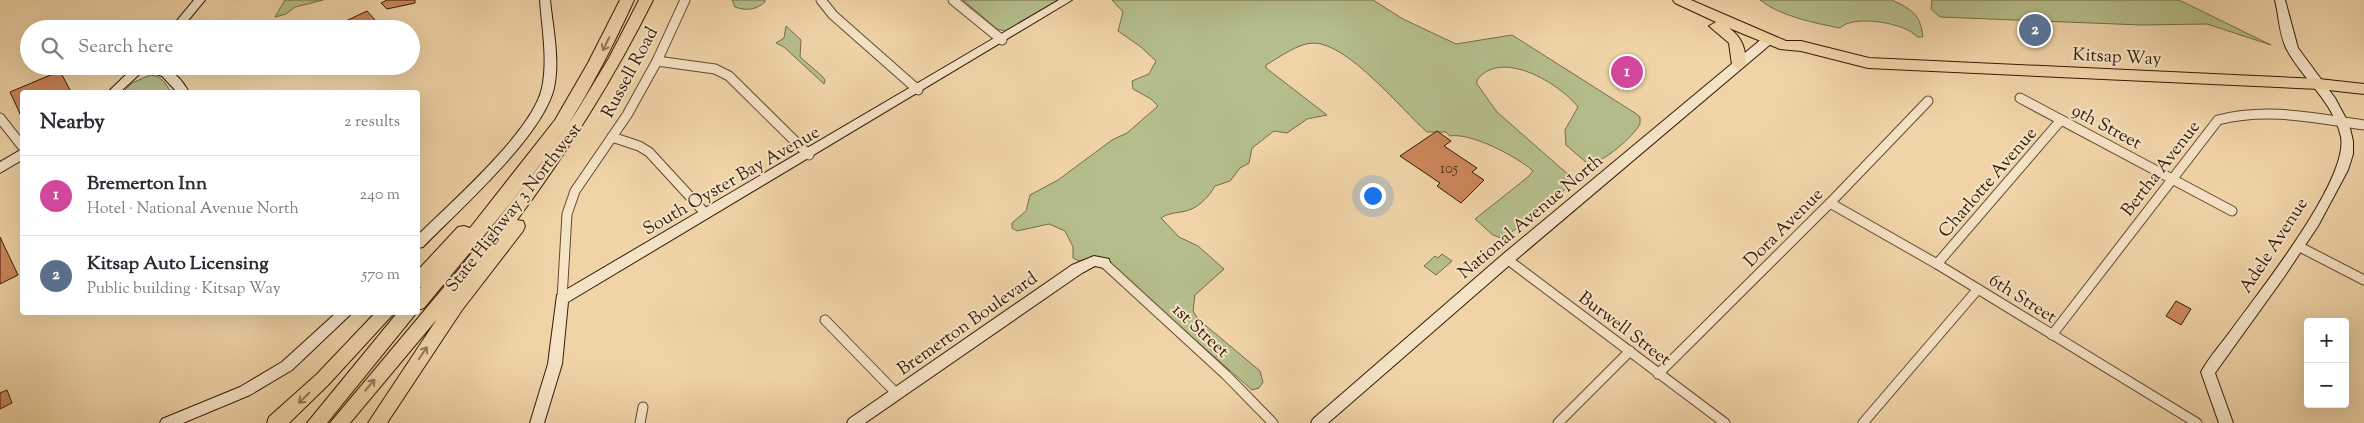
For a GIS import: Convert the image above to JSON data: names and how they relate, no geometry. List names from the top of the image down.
{
  "streets": {
    "highway": ["State Highway 3 Northwest"],
    "main road": ["Kitsap Way"],
    "street": [
      "Russell Road",
      "9th Street",
      "Bertha Avenue",
      "South Oyster Bay Avenue",
      "Charlotte Avenue",
      "National Avenue North",
      "Dora Avenue",
      "Adele Avenue",
      "6th Street",
      "Bremerton Boulevard",
      "Burwell Street",
      "1st Street"
    ]
  },
  "crossings": [
    ["Kitsap Way", "National Avenue North"],
    ["Kitsap Way", "Adele Avenue"],
    ["Russell Road", "South Oyster Bay Avenue"],
    ["9th Street", "Bertha Avenue"],
    ["9th Street", "Charlotte Avenue"],
    ["Bertha Avenue", "Adele Avenue"],
    ["Bertha Avenue", "6th Street"],
    ["Charlotte Avenue", "6th Street"],
    ["National Avenue North", "Burwell Street"],
    ["Dora Avenue", "6th Street"],
    ["Dora Avenue", "Burwell Street"],
    ["Bremerton Boulevard", "1st Street"]
  ],
  "house_numbers": ["105"],
  "page": {
    "pins": ["2", "1"],
    "search": "Search here",
    "heading": ["Nearby", "2 results"],
    "list": [
      {
        "mark": "1",
        "name": "Bremerton Inn",
        "note": "Hotel · National Avenue North",
        "value": "240 m"
      },
      {
        "mark": "2",
        "name": "Kitsap Auto Licensing",
        "note": "Public building · Kitsap Way",
        "value": "570 m"
      }
    ],
    "map_buttons": ["+", "−"]
  }
}
